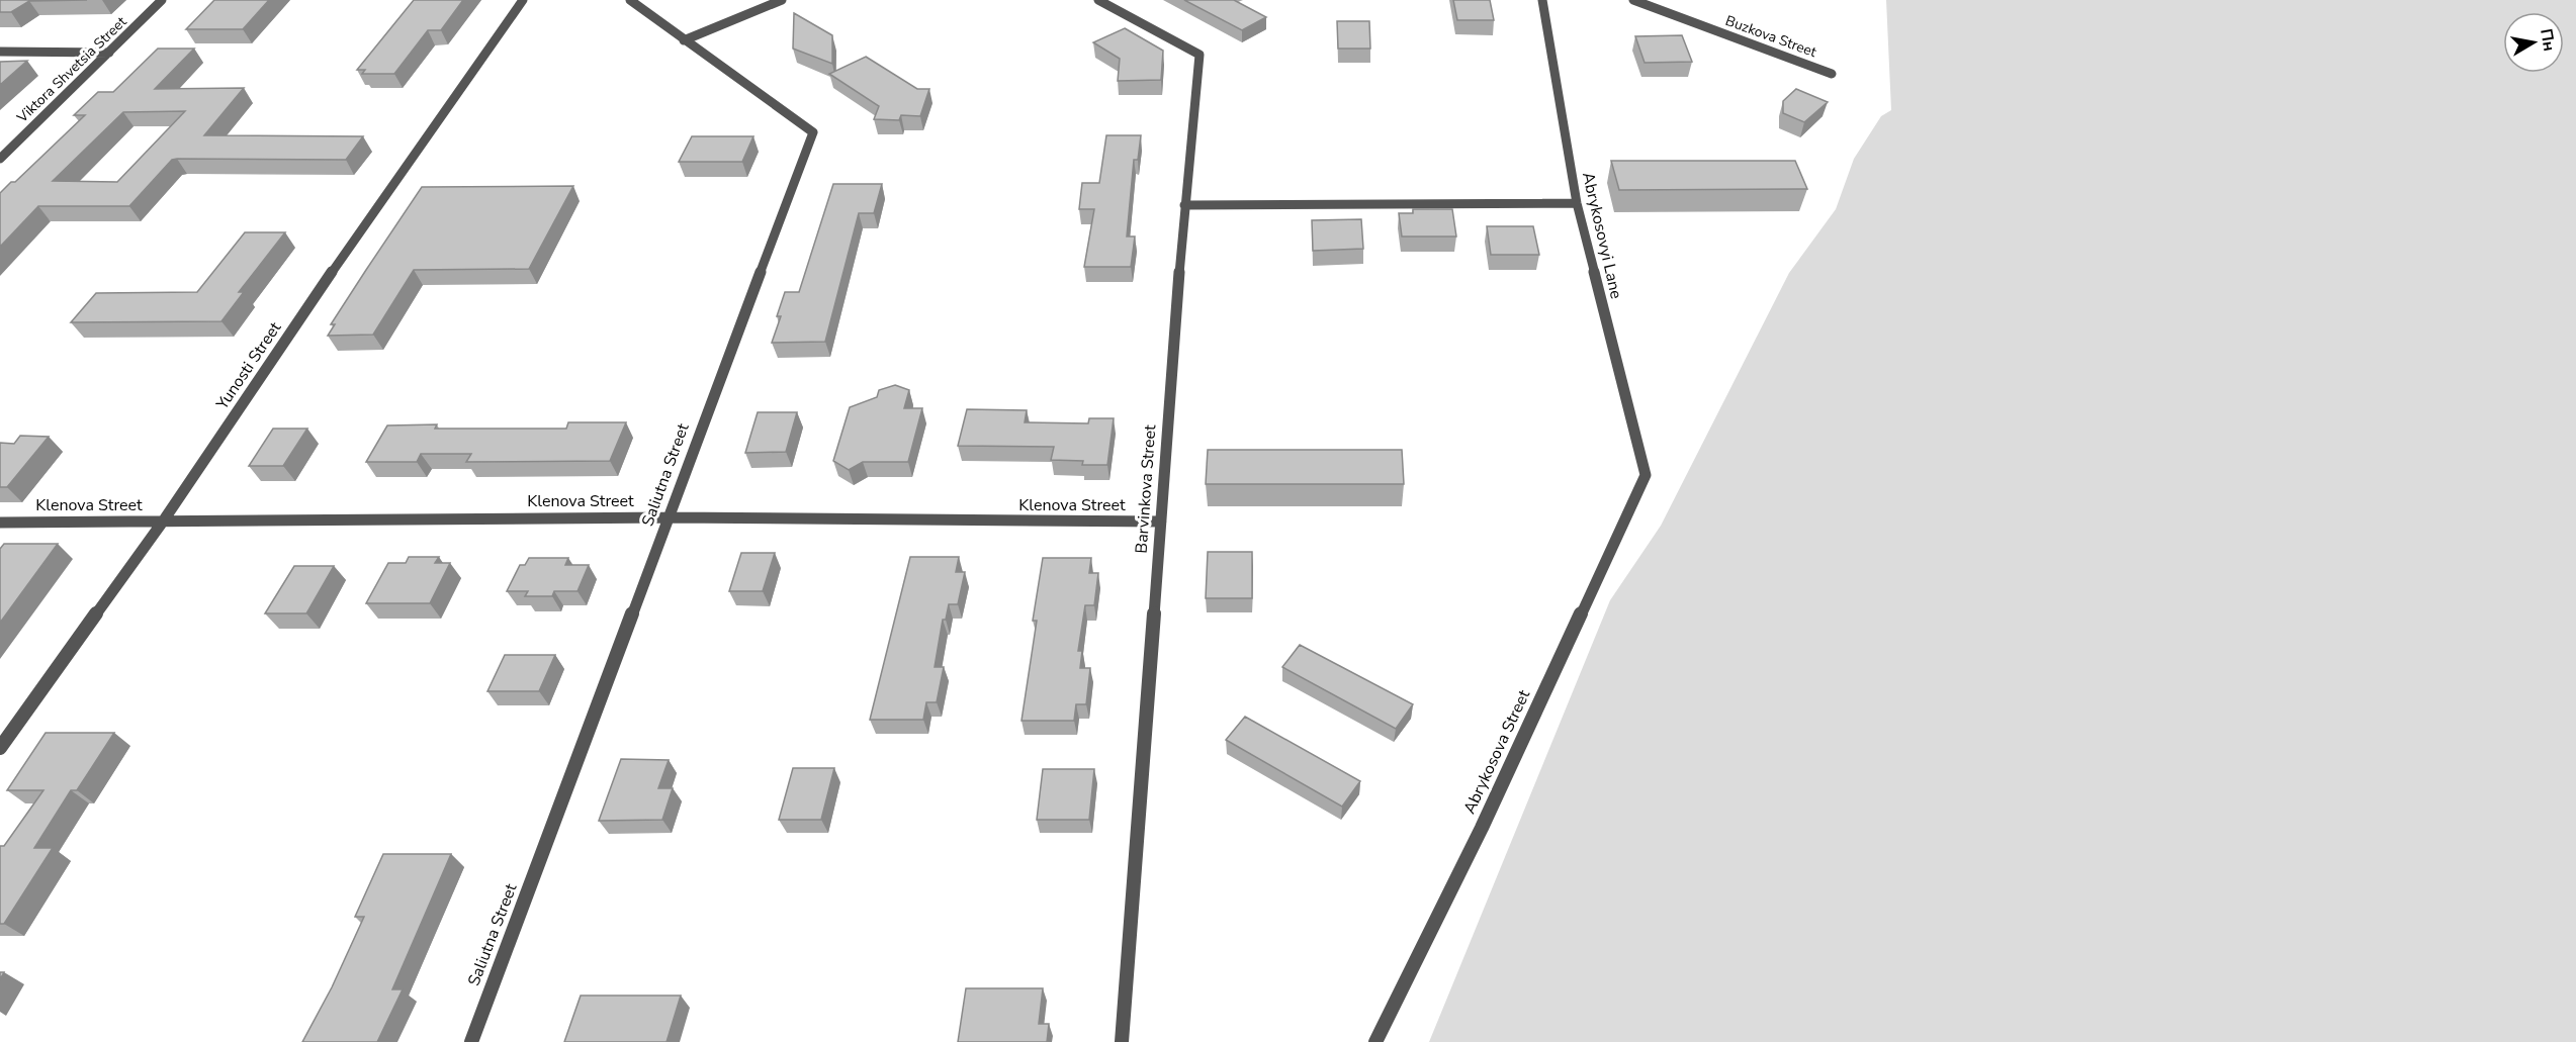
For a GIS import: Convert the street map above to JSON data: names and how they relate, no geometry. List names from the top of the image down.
{
  "streets": {
    "street": [
      "Buzkova Street",
      "Viktora Shvetsia Street",
      "Abrykosovyi Lane",
      "Yunosti Street",
      "Saliutna Street",
      "Barvinkova Street",
      "Klenova Street",
      "Abrykosova Street"
    ]
  },
  "crossings": [
    ["Abrykosovyi Lane", "Abrykosova Street"],
    ["Yunosti Street", "Klenova Street"],
    ["Saliutna Street", "Klenova Street"],
    ["Barvinkova Street", "Klenova Street"]
  ],
  "north": "right"
}
